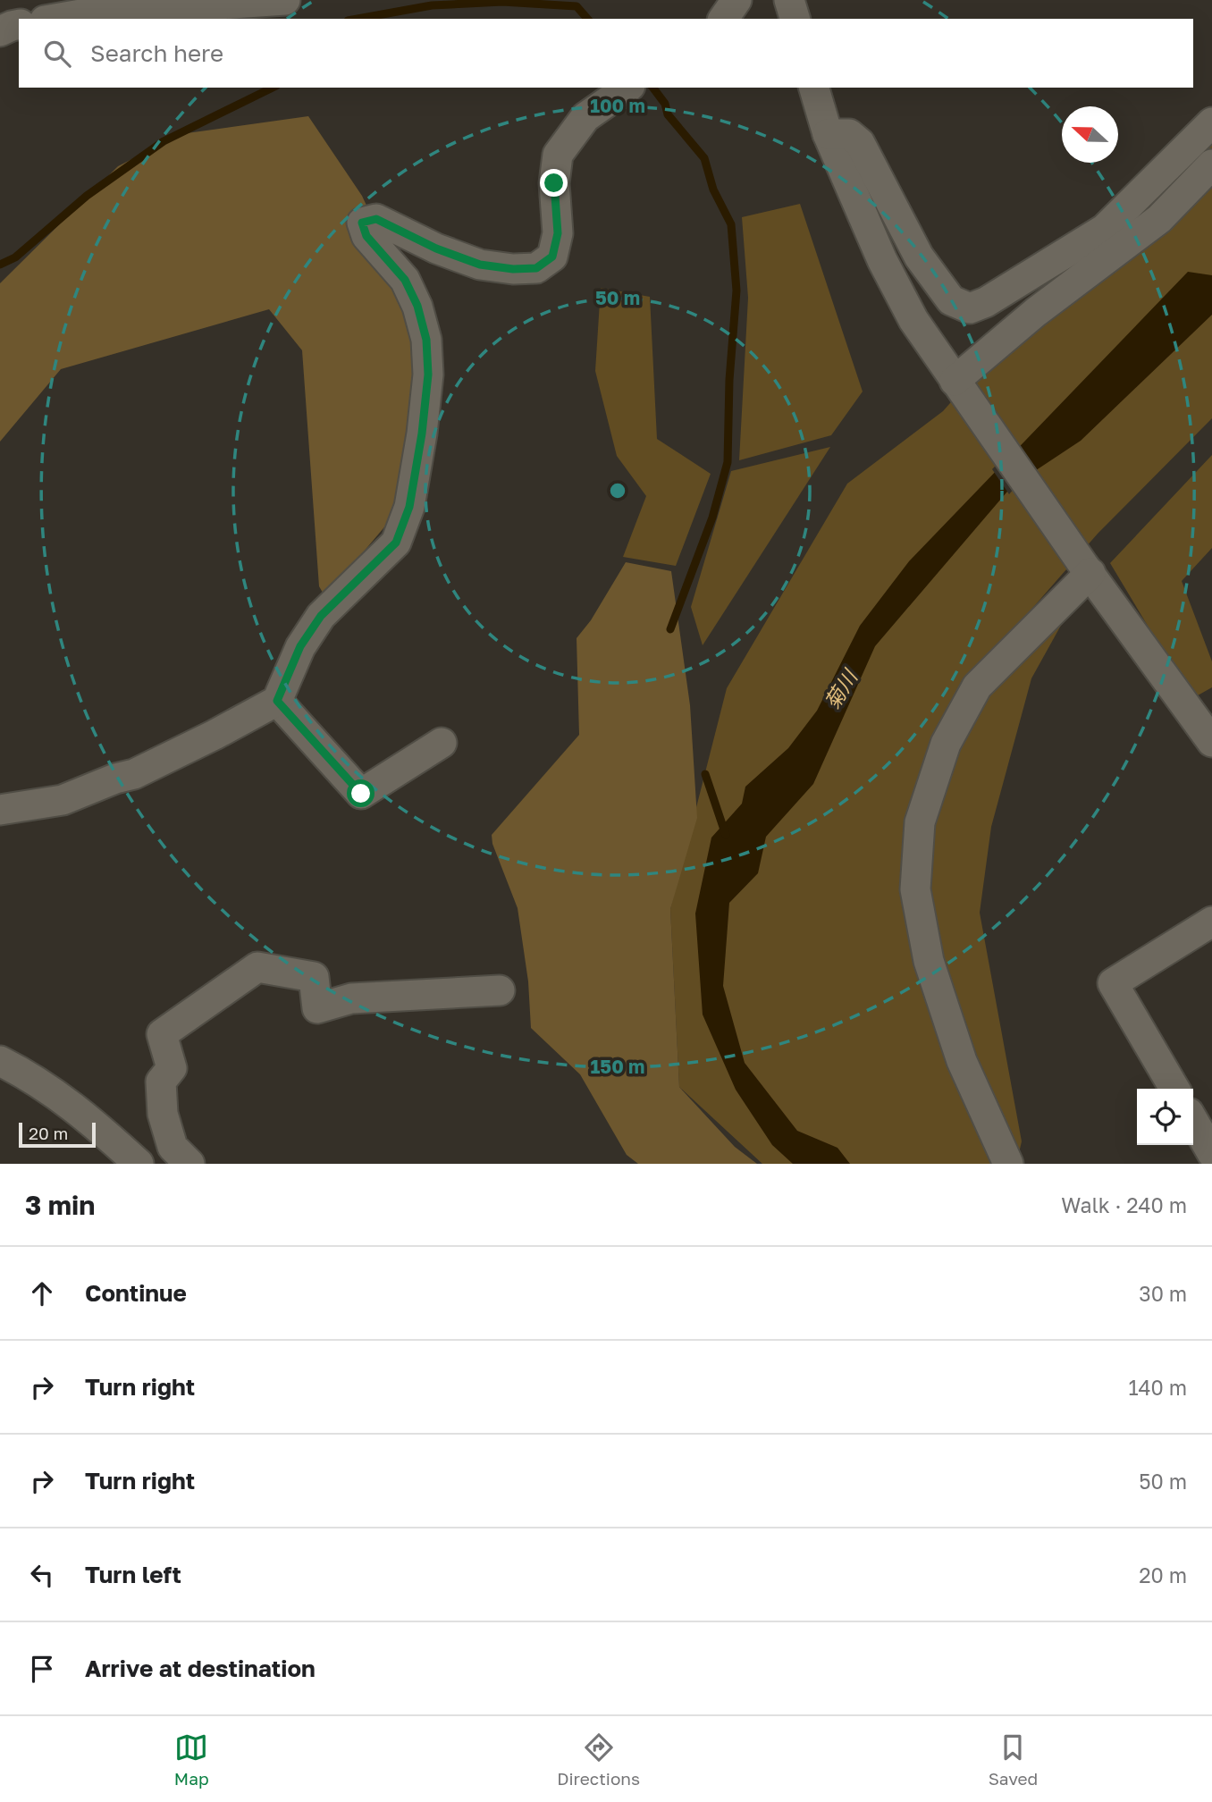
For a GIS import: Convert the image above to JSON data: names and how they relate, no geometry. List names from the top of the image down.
{
  "water": ["菊川"],
  "scale_bar": "20 m",
  "north": "left",
  "page": {
    "search": "Search here",
    "scale": "20 m",
    "heading": ["3 min", "Walk · 240 m"],
    "list": [
      ["Continue", "30 m"],
      ["Turn right", "140 m"],
      ["Turn right", "50 m"],
      ["Turn left", "20 m"],
      "Arrive at destination"
    ],
    "nav": ["Map", "Directions", "Saved"]
  },
  "rings": ["100 m", "50 m", "150 m"]
}
